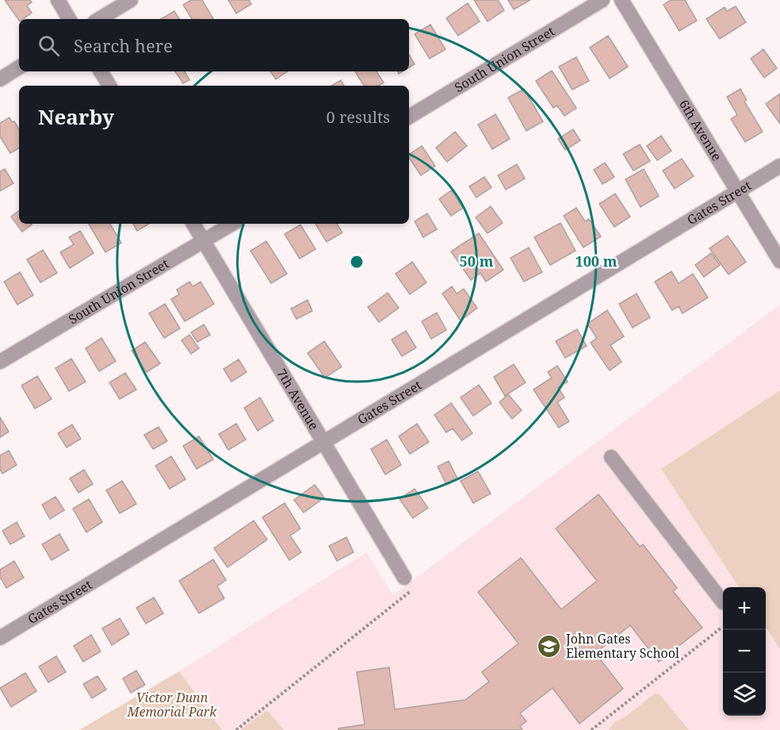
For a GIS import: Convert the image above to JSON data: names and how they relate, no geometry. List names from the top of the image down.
{
  "streets": {
    "street": [
      "South Union Street",
      "6th Avenue",
      "Gates Street",
      "7th Avenue"
    ]
  },
  "crossings": [
    ["South Union Street", "7th Avenue"],
    ["6th Avenue", "Gates Street"],
    ["Gates Street", "7th Avenue"]
  ],
  "parks": ["Victor Dunn Memorial Park"],
  "places": {
    "school or university": ["John Gates Elementary School"]
  },
  "page": {
    "search": "Search here",
    "heading": ["Nearby", "0 results"],
    "map_buttons": ["+", "−"]
  },
  "rings": ["50 m", "100 m"]
}
